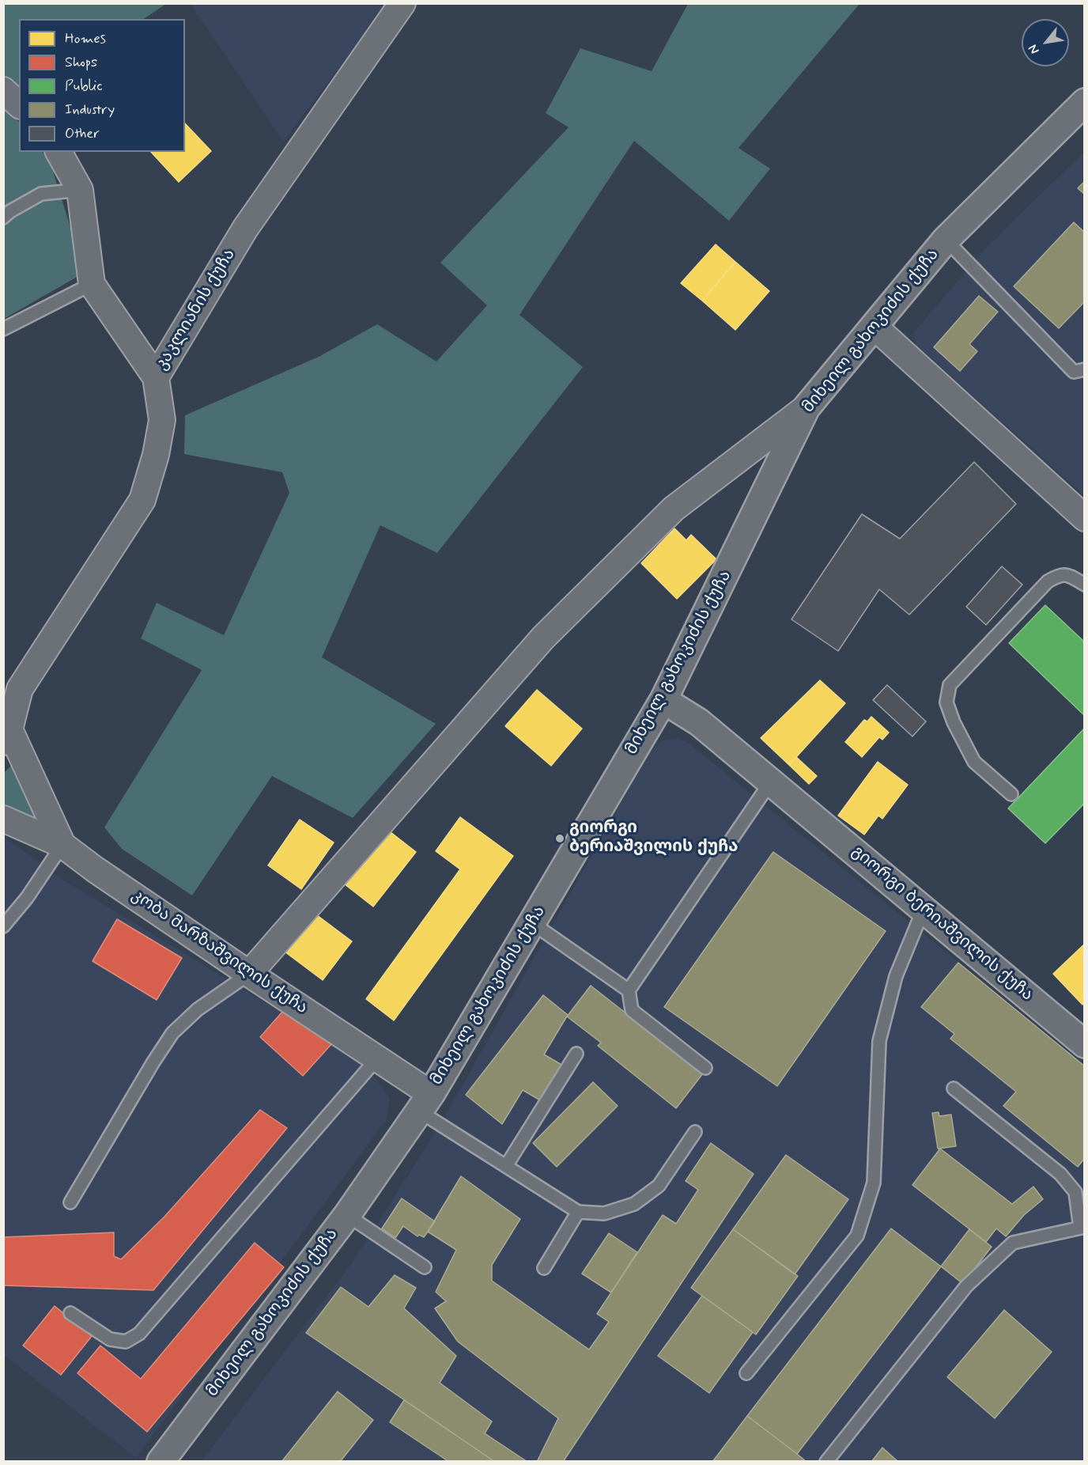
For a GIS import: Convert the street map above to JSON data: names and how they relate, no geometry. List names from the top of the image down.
{
  "streets": {
    "main road": ["მიხეილ გახოკიძის ქუჩა", "გიორგი ბერიაშვილის ქუჩა"],
    "street": ["კაკლიანის ქუჩა", "კობა მარზაშვილის ქუჩა"]
  },
  "crossings": [
    ["მიხეილ გახოკიძის ქუჩა", "გიორგი ბერიაშვილის ქუჩა"],
    ["მიხეილ გახოკიძის ქუჩა", "კობა მარზაშვილის ქუჩა"]
  ],
  "places": ["გიორგი ბერიაშვილის ქუჩა"],
  "legend": [
    "Homes",
    "Shops",
    "Public",
    "Industry",
    "Other"
  ],
  "north": "bottom left"
}
